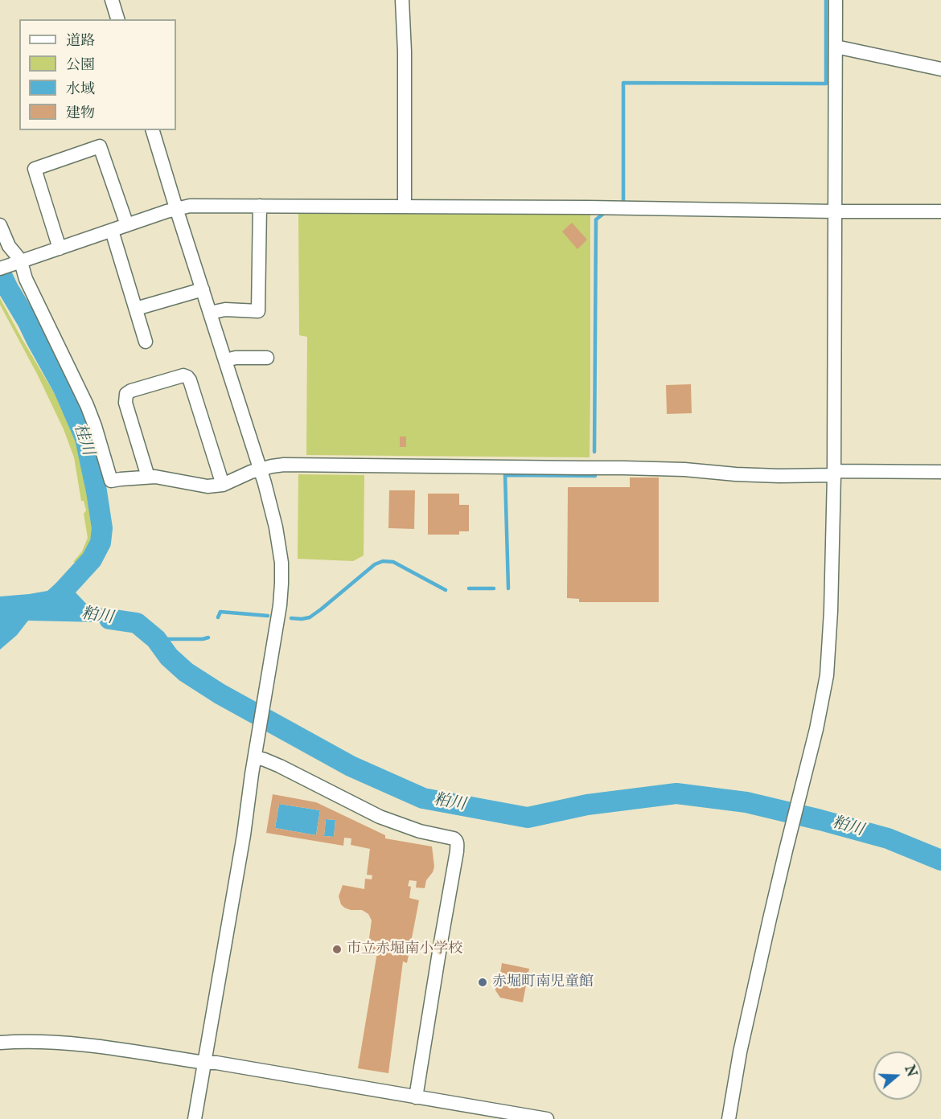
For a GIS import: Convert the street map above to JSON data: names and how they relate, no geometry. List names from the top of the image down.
{
  "water": ["桂川", "粕川"],
  "places": ["市立赤堀南小学校", "赤堀町南児童館"],
  "legend": [
    "道路",
    "公園",
    "水域",
    "建物"
  ],
  "north": "right"
}
